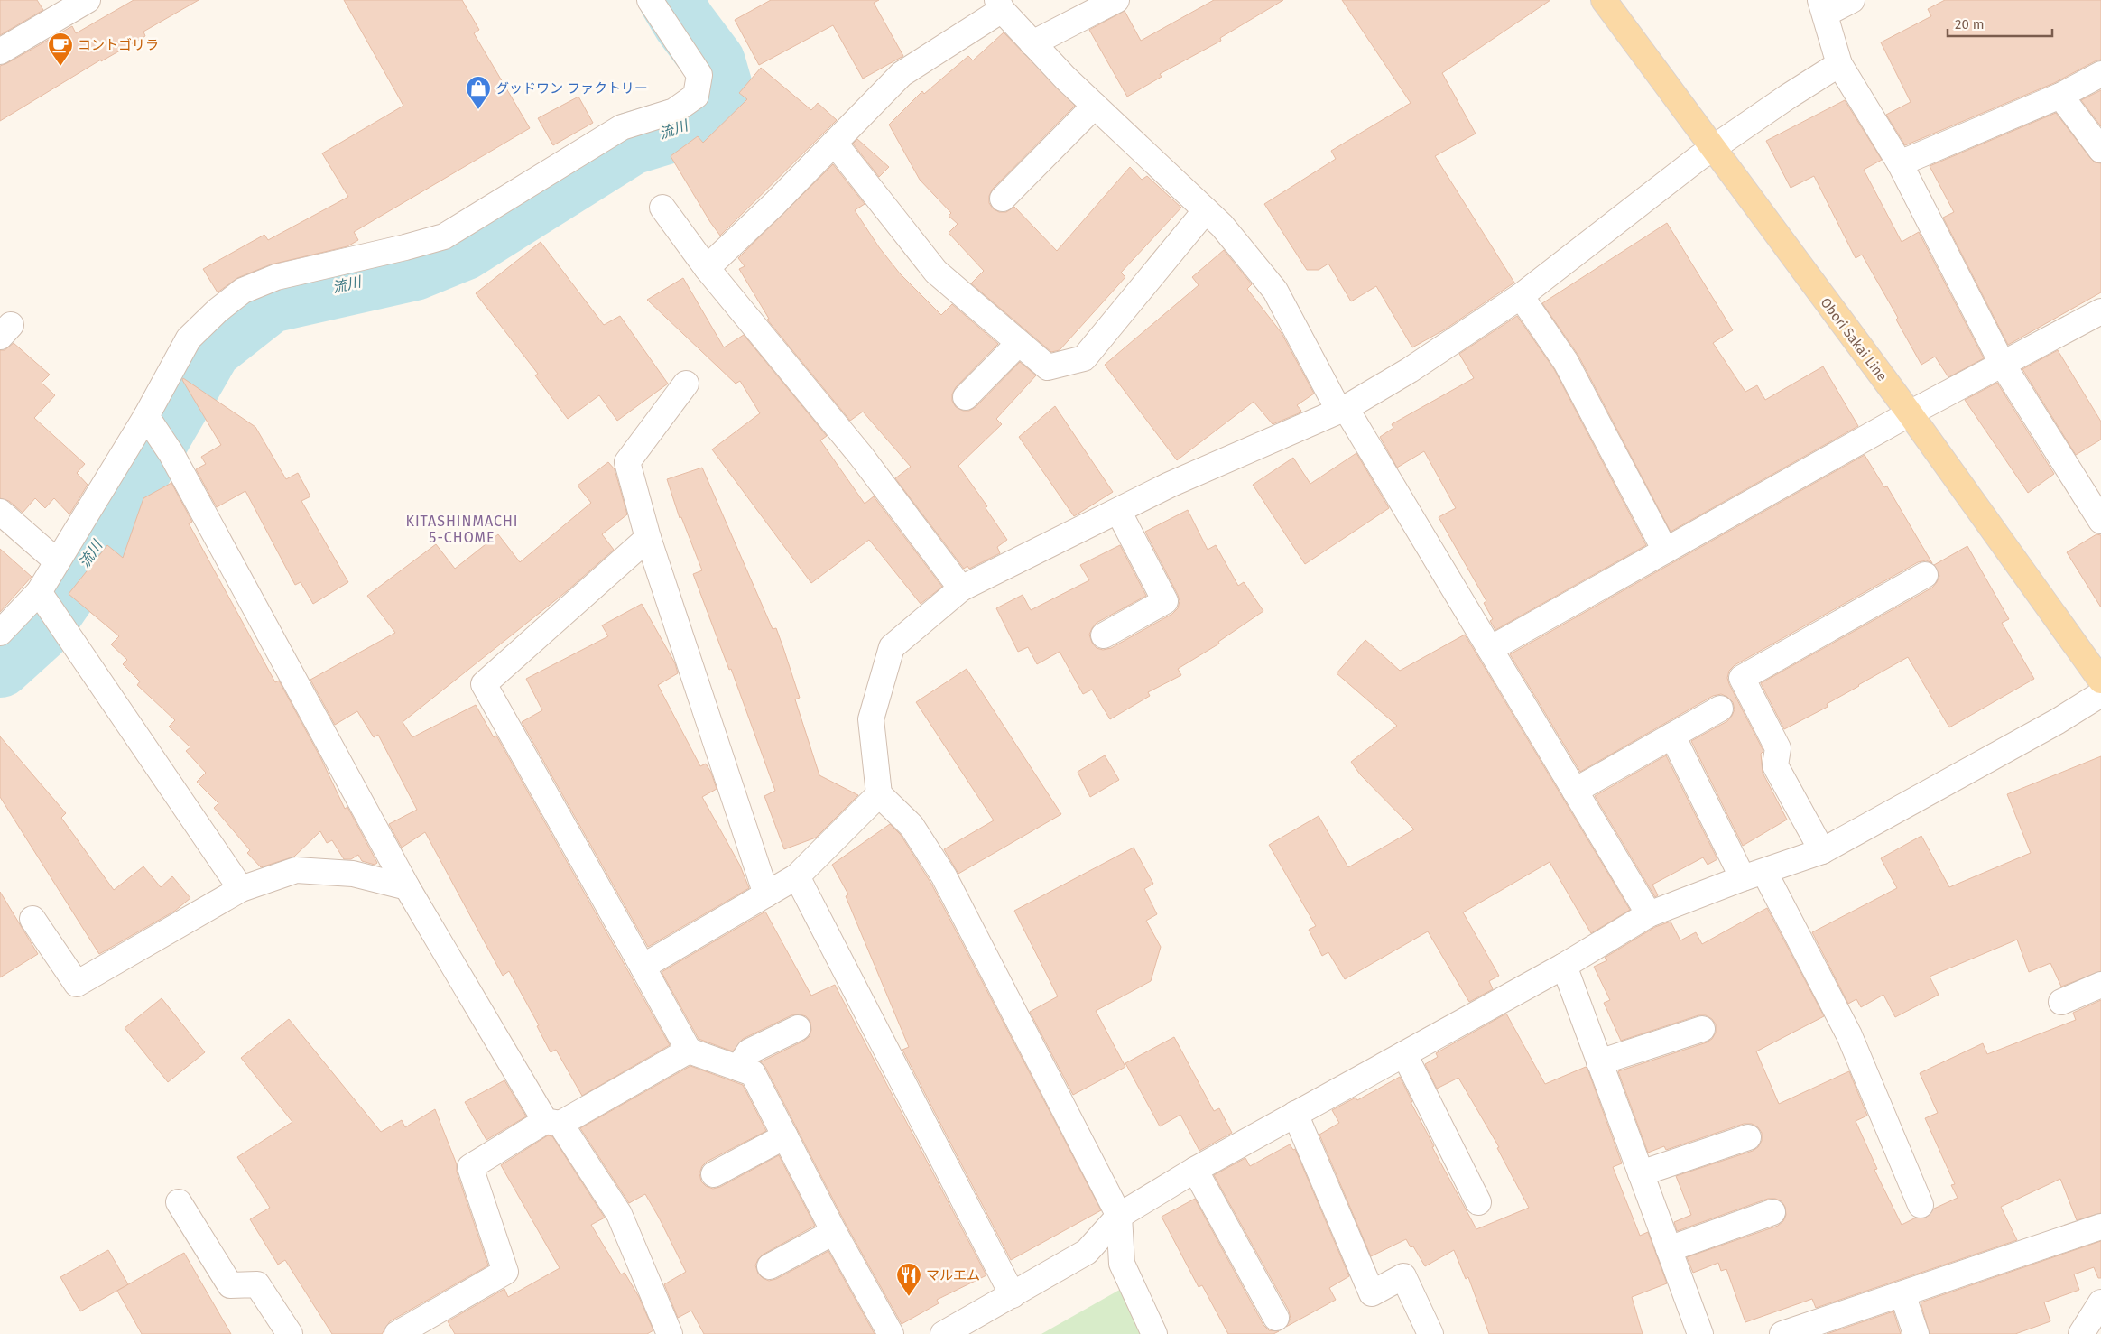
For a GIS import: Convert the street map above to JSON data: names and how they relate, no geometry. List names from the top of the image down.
{
  "streets": {
    "main road": ["Obori Sakai Line"]
  },
  "districts": ["KITASHINMACHI 5-CHOME"],
  "water": ["流川"],
  "places": {
    "cafe": ["コントゴリラ"],
    "shop": ["グッドワン ファクトリー"],
    "restaurant": ["マルエム"]
  },
  "scale_bar": "20 m"
}
